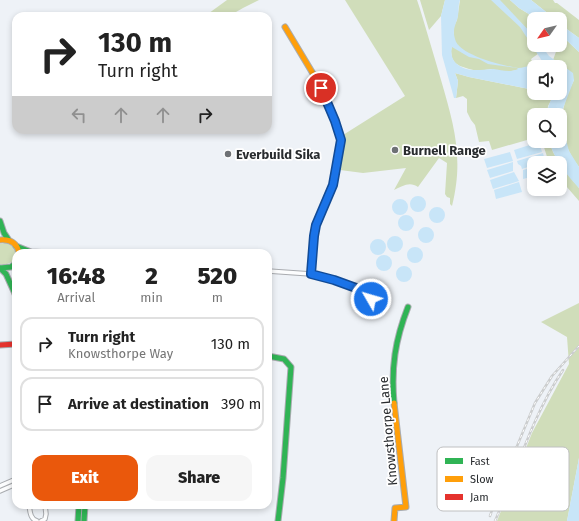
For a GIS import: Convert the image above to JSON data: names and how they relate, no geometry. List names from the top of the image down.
{
  "streets": {
    "main road": ["Knowsthorpe Lane"]
  },
  "places": ["Burnell Range", "Everbuild Sika"],
  "legend": ["Fast", "Slow", "Jam"],
  "north": "bottom left",
  "page": {
    "turn": ["130 m", "Turn right"],
    "eta": [
      "16:48",
      "Arrival",
      "2",
      "min",
      "520",
      "m"
    ],
    "list": [
      {
        "name": "Turn right",
        "note": "Knowsthorpe Way",
        "value": "130 m"
      },
      {
        "name": "Arrive at destination",
        "value": "390 m"
      }
    ],
    "buttons": ["Exit", "Share"]
  }
}
